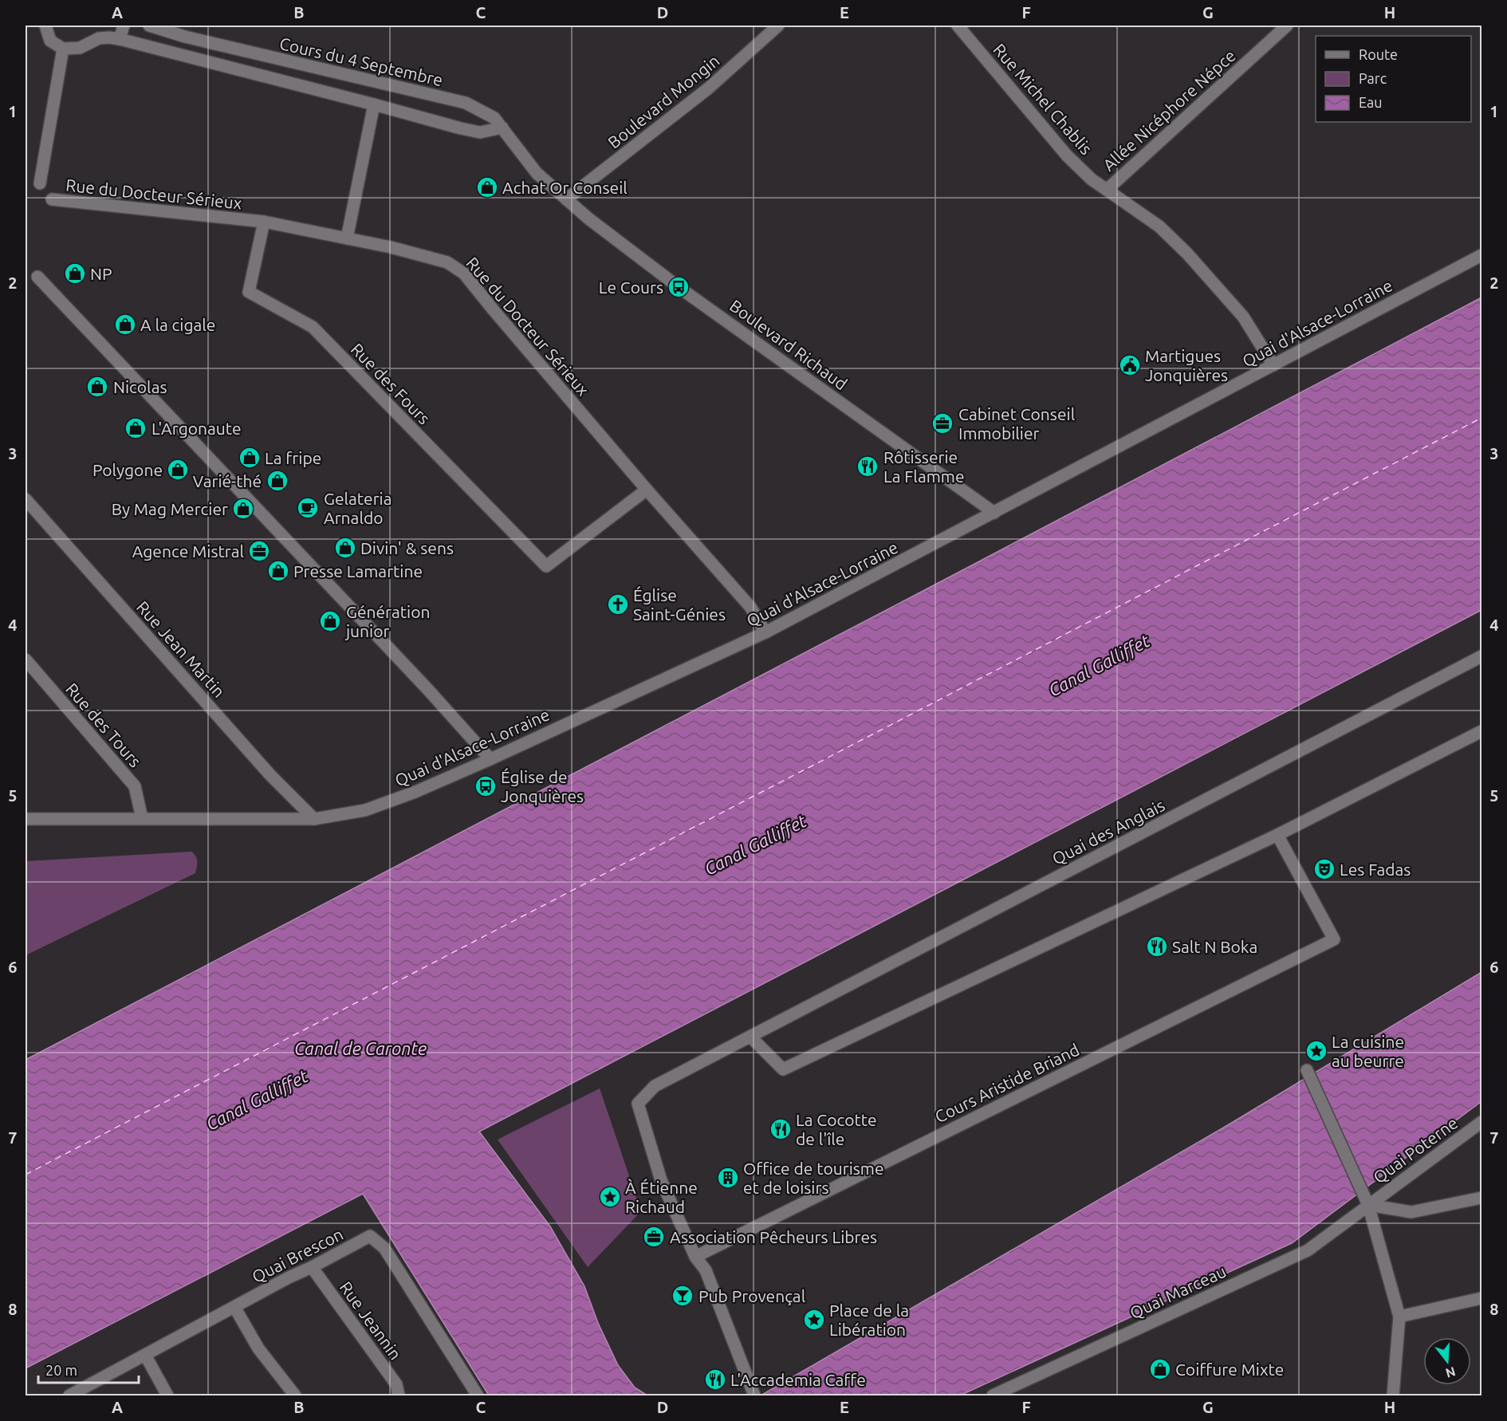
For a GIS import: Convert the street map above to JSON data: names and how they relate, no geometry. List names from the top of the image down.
{
  "streets": {
    "street": [
      "Cours du 4 Septembre",
      "Rue Michel Chablis",
      "Boulevard Mongin",
      "Allée Nicéphore Népce",
      "Rue du Docteur Sérieux",
      "Quai d'Alsace-Lorraine",
      "Boulevard Richaud",
      "Rue des Fours",
      "Rue Jean Martin",
      "Rue des Tours",
      "Quai des Anglais",
      "Cours Aristide Briand",
      "Quai Poterne",
      "Quai Brescon",
      "Quai Marceau",
      "Rue Jeannin"
    ]
  },
  "crossings": [
    ["Cours du 4 Septembre", "Boulevard Mongin"],
    ["Cours du 4 Septembre", "Boulevard Richaud"],
    ["Rue Michel Chablis", "Allée Nicéphore Népce"],
    ["Boulevard Mongin", "Boulevard Richaud"],
    ["Allée Nicéphore Népce", "Quai d'Alsace-Lorraine"],
    ["Rue du Docteur Sérieux", "Quai d'Alsace-Lorraine"],
    ["Rue du Docteur Sérieux", "Rue des Fours"],
    ["Quai d'Alsace-Lorraine", "Boulevard Richaud"],
    ["Quai d'Alsace-Lorraine", "Rue Jean Martin"],
    ["Quai d'Alsace-Lorraine", "Rue des Tours"],
    ["Quai des Anglais", "Cours Aristide Briand"],
    ["Quai Poterne", "Quai Marceau"],
    ["Quai Brescon", "Rue Jeannin"]
  ],
  "water": ["Canal Galliffet", "Canal de Caronte"],
  "places": {
    "shop": [
      "Achat Or Conseil",
      "NP",
      "A la cigale",
      "Nicolas",
      "L'Argonaute",
      "La fripe",
      "Polygone",
      "Varié-thé",
      "By Mag Mercier",
      "Divin' & sens",
      "Presse Lamartine",
      "Génération junior",
      "Coiffure Mixte"
    ],
    "bus stop": ["Le Cours", "Église de Jonquières"],
    "public building": ["Martigues Jonquières"],
    "office": ["Cabinet Conseil Immobilier", "Agence Mistral", "Association Pêcheurs Libres"],
    "restaurant": [
      "Rôtisserie La Flamme",
      "Salt N Boka",
      "La Cocotte de l'île",
      "L'Accademia Caffe"
    ],
    "cafe": ["Gelateria Arnaldo"],
    "church": ["Église Saint-Génies"],
    "theatre": ["Les Fadas"],
    "place": ["La cuisine au beurre", "À Étienne Richaud", "Place de la Libération"],
    "building": ["Office de tourisme et de loisirs"],
    "bar": ["Pub Provençal"]
  },
  "legend": ["Route", "Parc", "Eau"],
  "scale_bar": "20 m",
  "north": "bottom",
  "grid": {
    "columns": [
      "A",
      "B",
      "C",
      "D",
      "E",
      "F",
      "G",
      "H"
    ],
    "rows": [
      "1",
      "2",
      "3",
      "4",
      "5",
      "6",
      "7",
      "8"
    ]
  }
}
